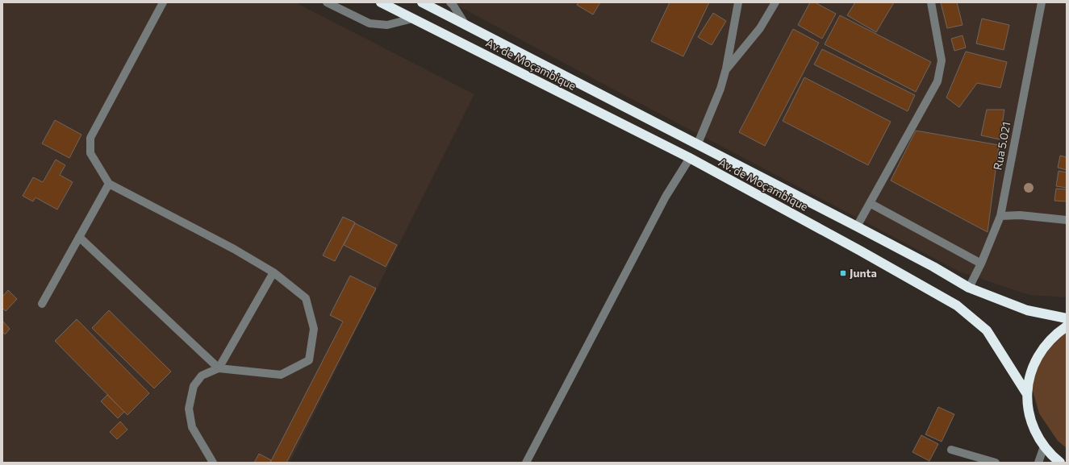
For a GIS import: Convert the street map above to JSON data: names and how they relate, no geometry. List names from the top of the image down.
{
  "streets": {
    "highway": ["Av. de Moçambique"],
    "street": ["Rua 5.021"]
  },
  "crossings": [
    ["Av. de Moçambique", "Rua 5.021"]
  ],
  "places": {
    "transit": ["Junta"]
  }
}
